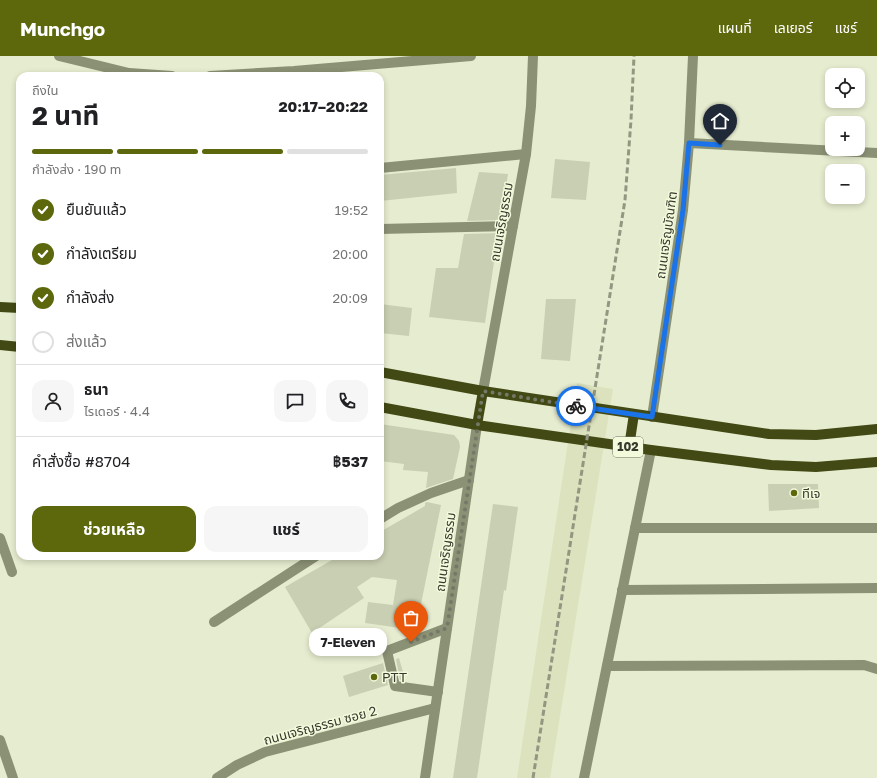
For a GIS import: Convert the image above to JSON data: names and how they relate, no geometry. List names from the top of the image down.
{
  "streets": {
    "main road": ["102"],
    "street": ["ถนนเจริญธรรม", "ถนนเจริญบัณฑิต", "ถนนเจริญธรรม ซอย 2"]
  },
  "crossings": [
    ["ถนนเจริญธรรม", "102"],
    ["ถนนเจริญธรรม", "ถนนเจริญธรรม ซอย 2"]
  ],
  "places": ["ทีเจ", "7-Eleven", "PTT"],
  "page": {
    "header": "Munchgo",
    "nav": ["แผนที่", "เลเยอร์", "แชร์"],
    "map_buttons": ["+", "−"],
    "heading": ["2 นาที", "ถึงใน", "20:17–20:22"],
    "panel": [
      "ธนา",
      "ไรเดอร์ · 4.4",
      "คำสั่งซื้อ #8704",
      "฿537"
    ],
    "bar": "กำลังส่ง · 190 m",
    "list": [
      ["ยืนยันแล้ว", "19:52"],
      ["กำลังเตรียม", "20:00"],
      ["กำลังส่ง", "20:09"],
      "ส่งแล้ว"
    ],
    "buttons": ["ช่วยเหลือ", "แชร์"],
    "bubble": "7-Eleven"
  }
}
